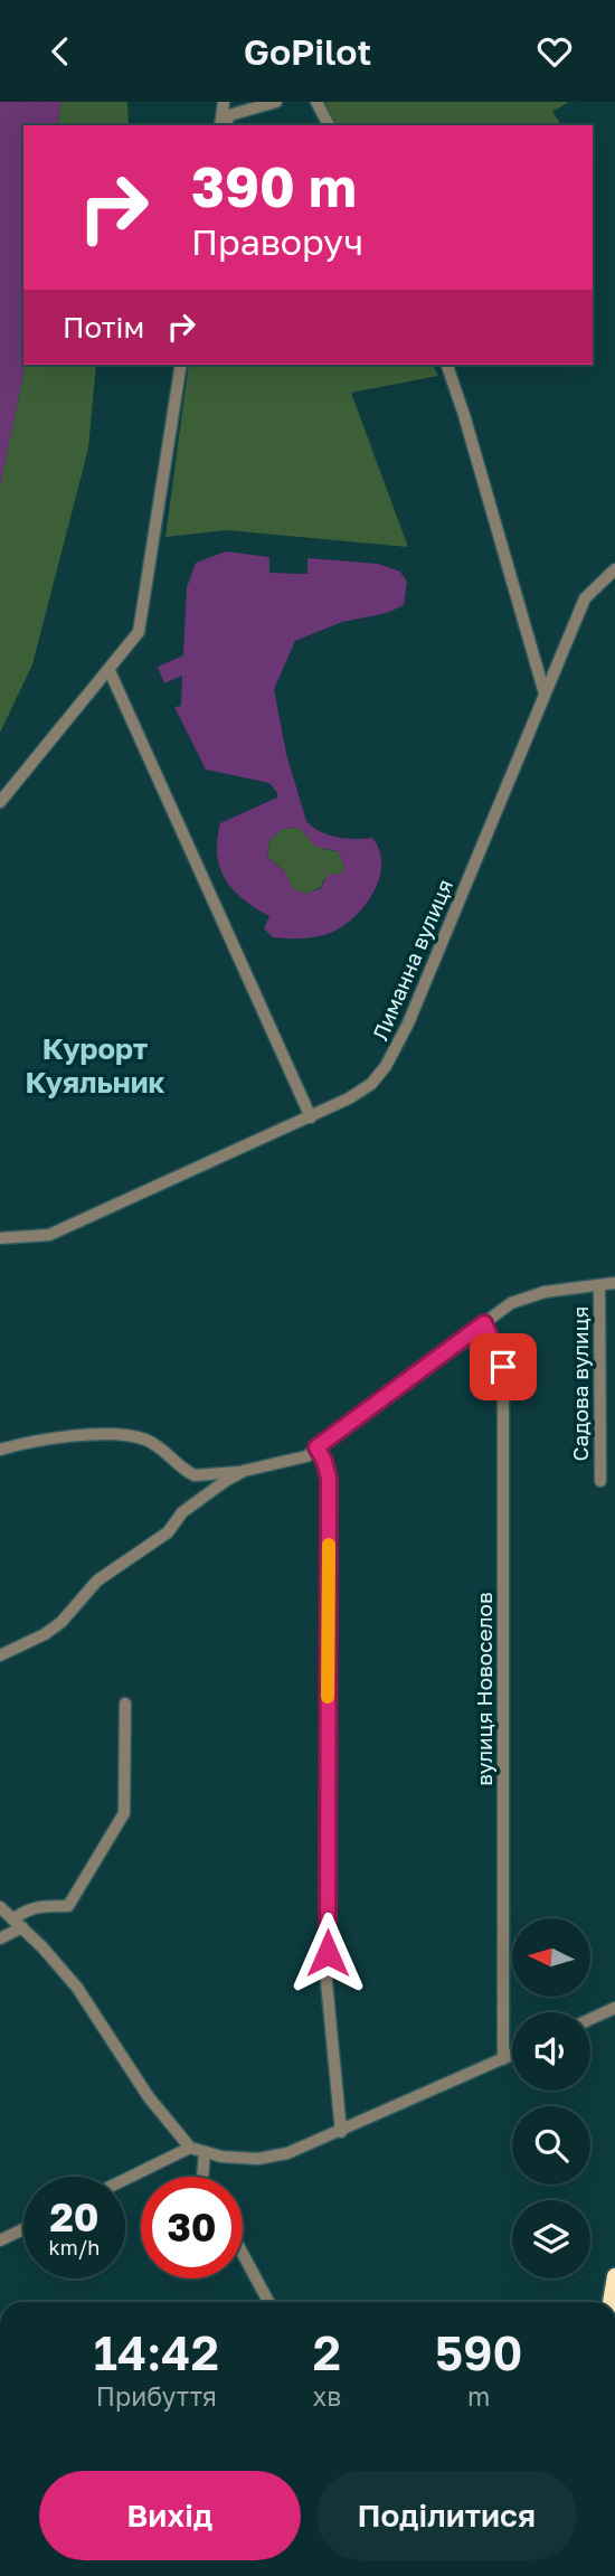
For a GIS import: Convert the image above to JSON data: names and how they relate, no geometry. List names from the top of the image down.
{
  "streets": {
    "street": ["Лиманна вулиця", "Садова вулиця", "вулиця Новоселов"]
  },
  "districts": ["Курорт Куяльник"],
  "north": "left",
  "page": {
    "header": "GoPilot",
    "turn": ["390 m", "Праворуч"],
    "then": "Потім",
    "speed": "20 km/h",
    "limit": "30",
    "eta": [
      "14:42",
      "Прибуття",
      "2",
      "хв",
      "590",
      "m"
    ],
    "buttons": ["Вихід", "Поділитися"]
  }
}
